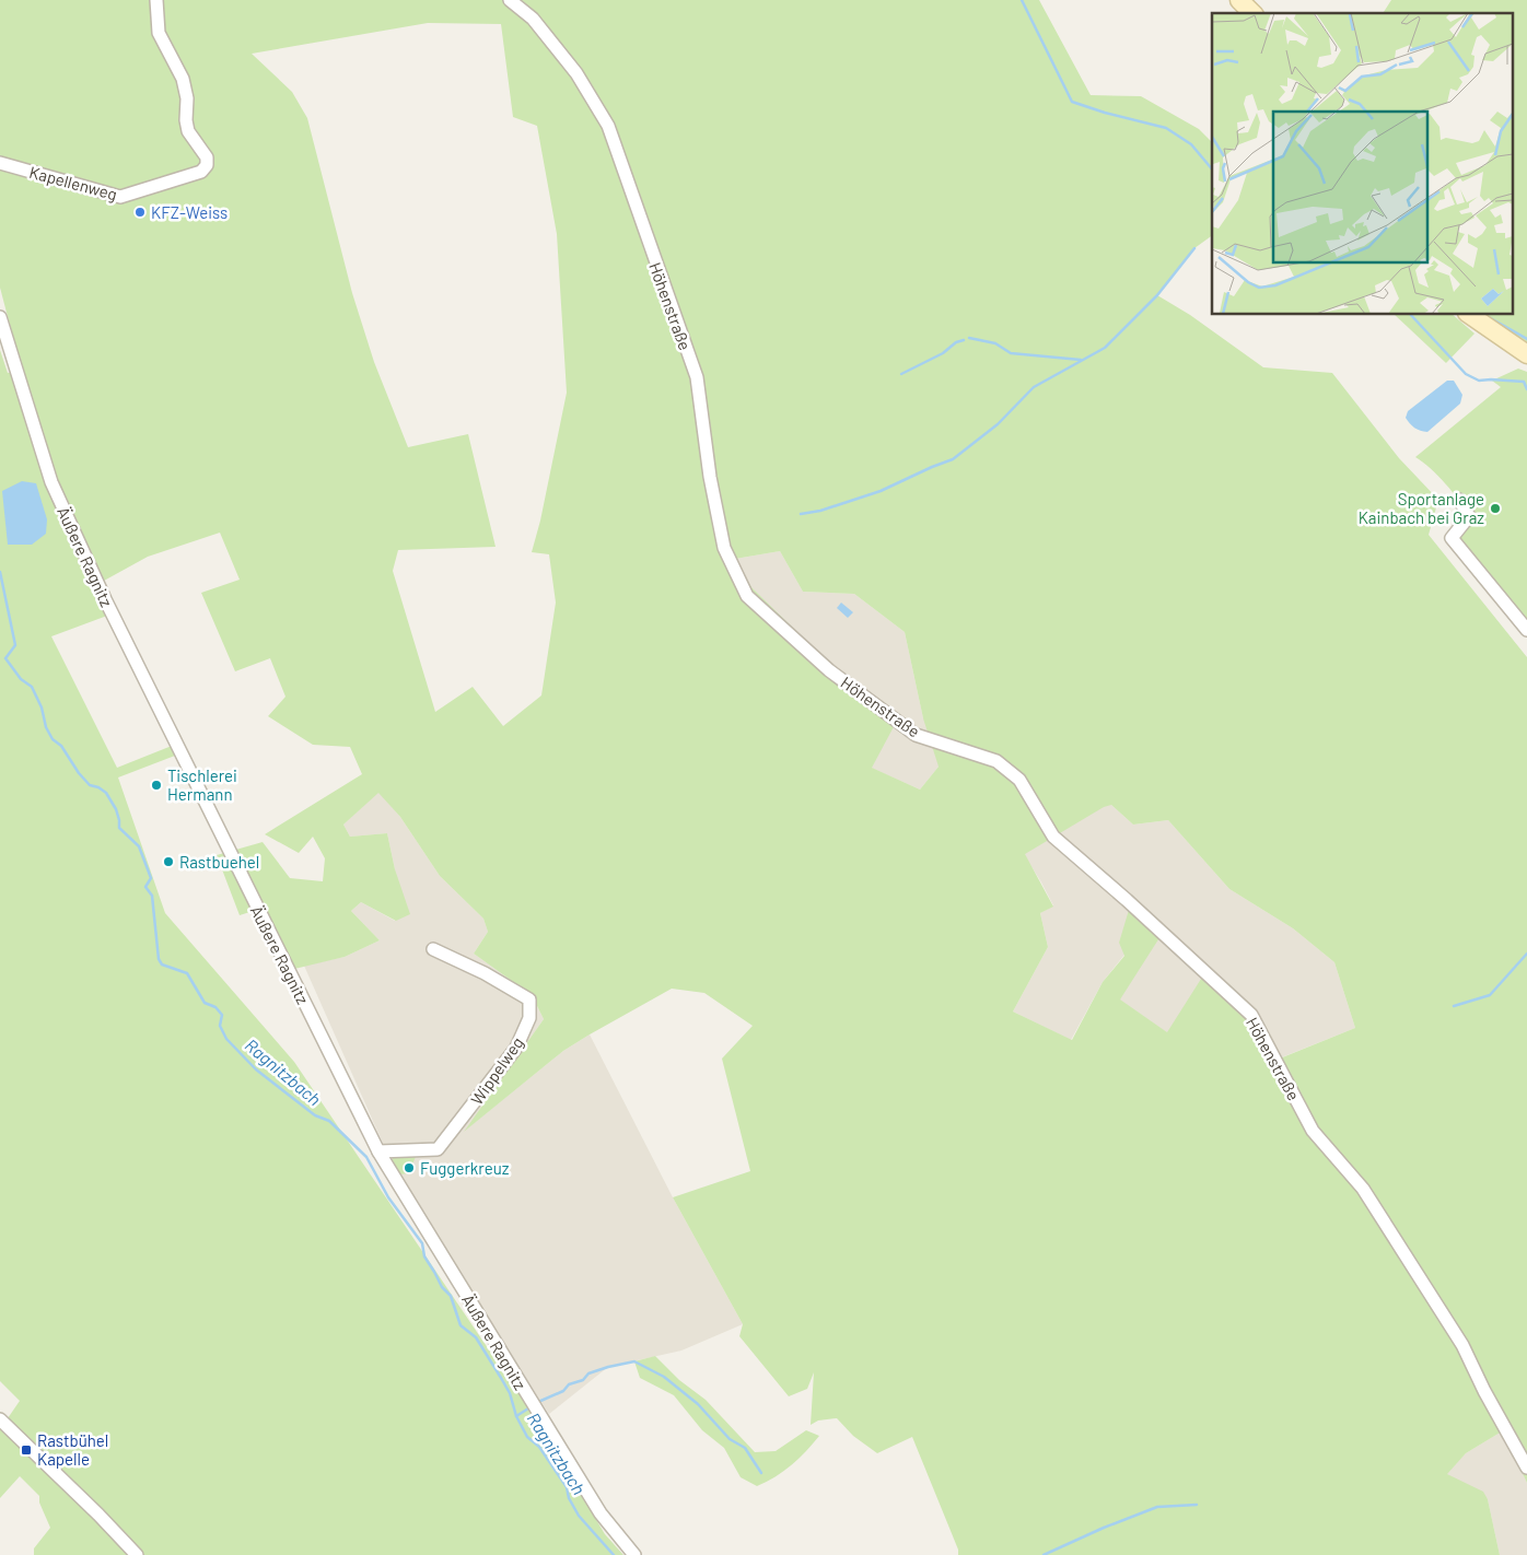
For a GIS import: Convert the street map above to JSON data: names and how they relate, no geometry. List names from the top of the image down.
{
  "streets": {
    "street": [
      "Kapellenweg",
      "Höhenstraße",
      "Äußere Ragnitz",
      "Wippelweg"
    ]
  },
  "crossings": [
    ["Äußere Ragnitz", "Wippelweg"]
  ],
  "water": ["Ragnitzbach"],
  "places": {
    "other": [
      "KFZ-Weiss",
      "Sportanlage Kainbach bei Graz",
      "Tischlerei Hermann",
      "Rastbuehel",
      "Fuggerkreuz"
    ],
    "transit": ["Rastbühel Kapelle"]
  }
}
